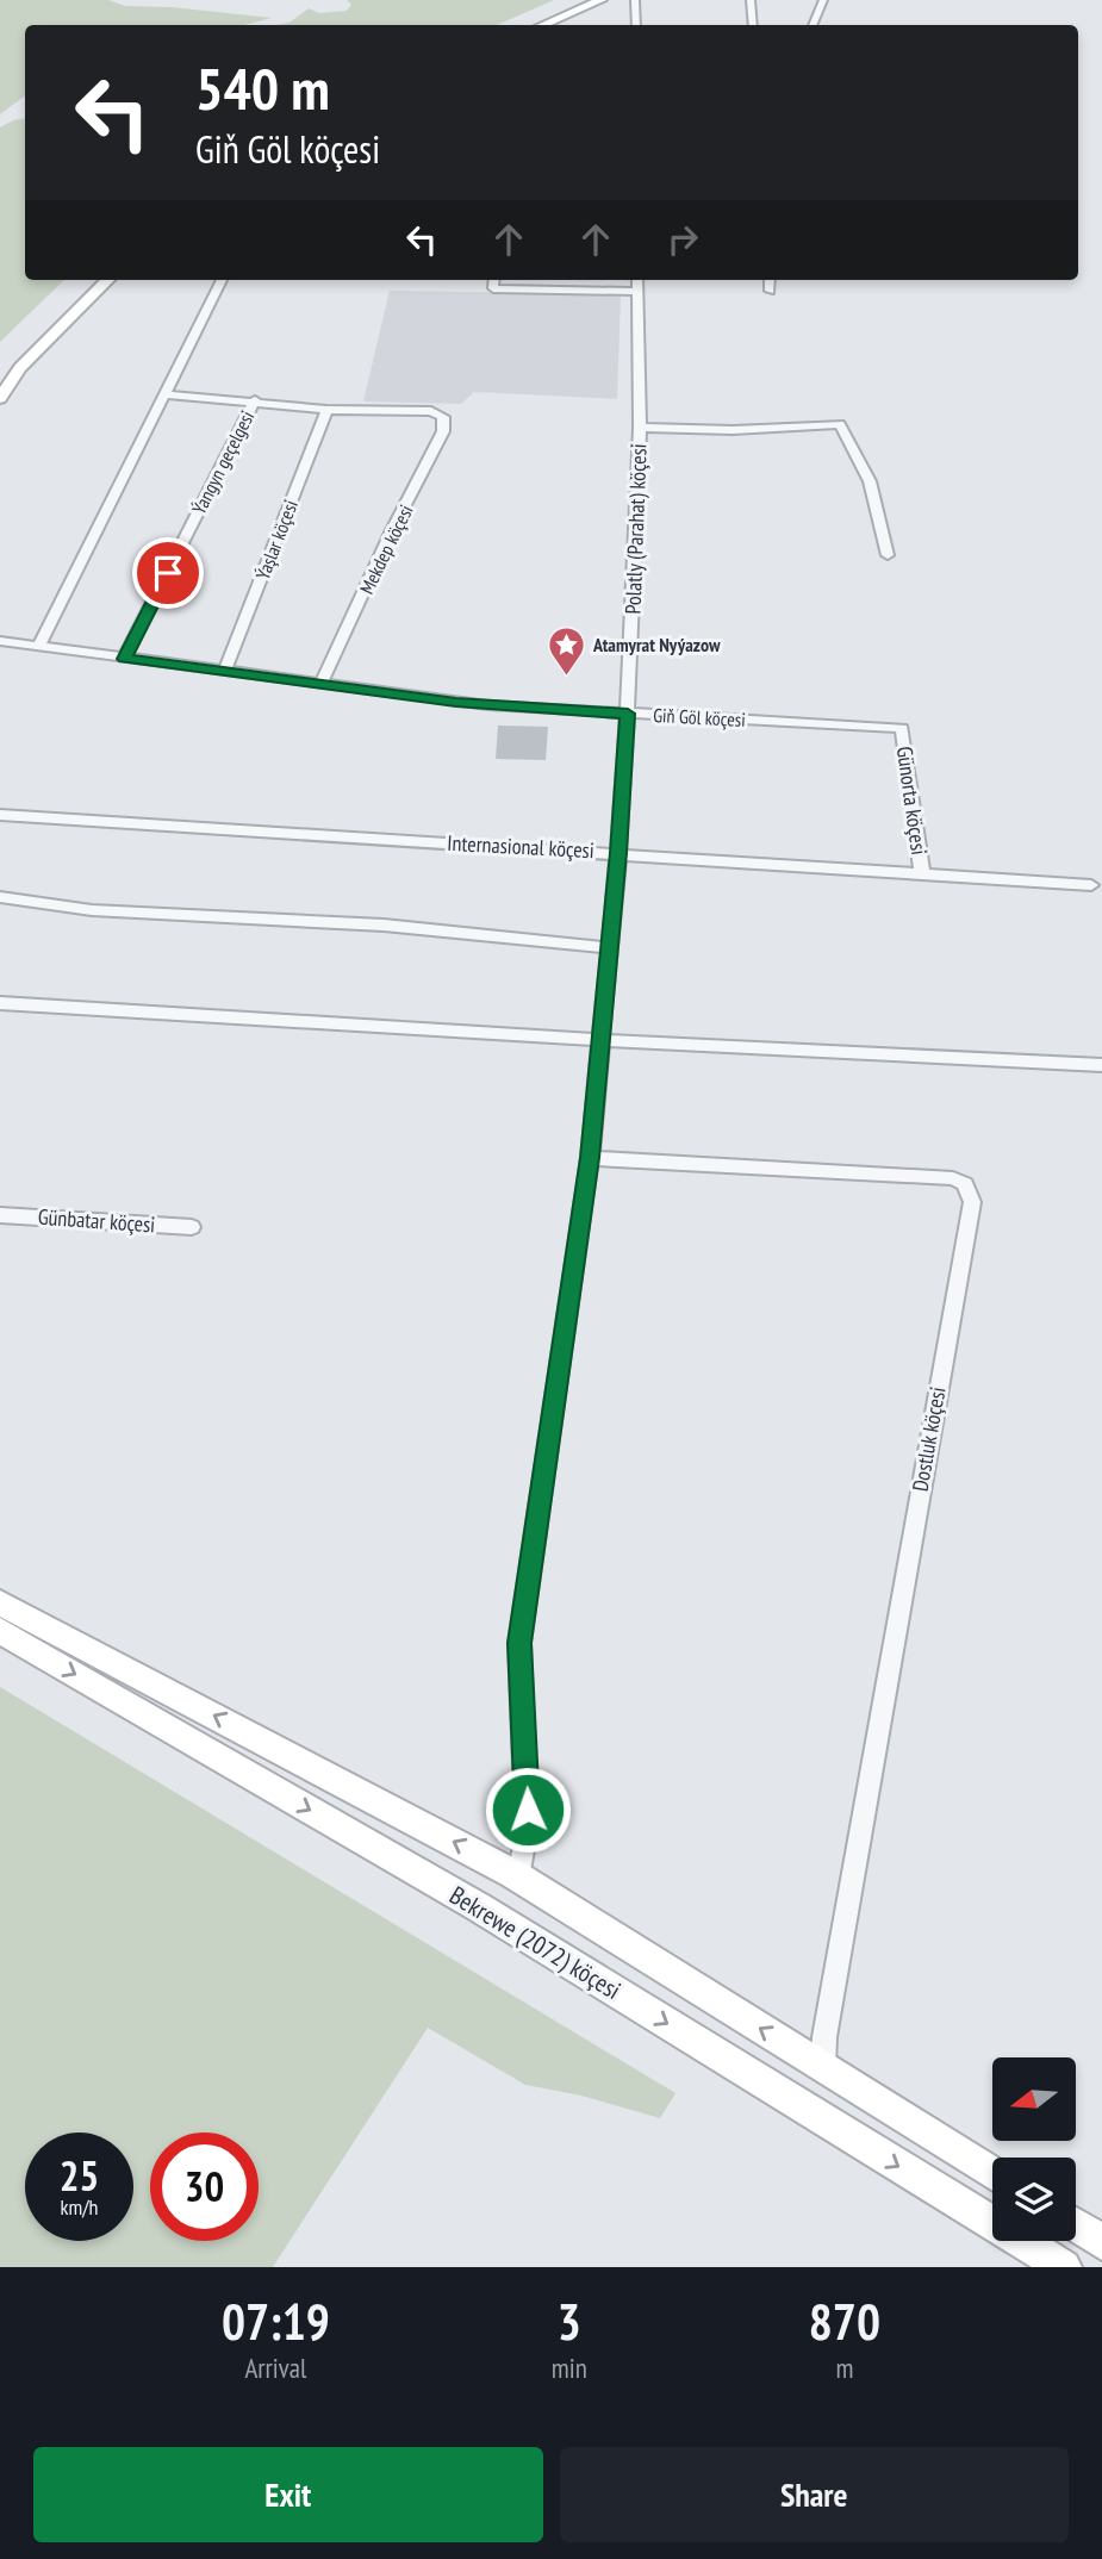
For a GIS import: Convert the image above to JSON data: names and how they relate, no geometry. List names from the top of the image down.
{
  "streets": {
    "main road": ["Bekrewe (2072) köçesi"],
    "street": [
      "Ýangyn geçelgesi",
      "Polatly (Parahat) köçesi",
      "Ýaşlar köçesi",
      "Mekdep köçesi",
      "Giň Göl köçesi",
      "Günorta köçesi",
      "Internasional köçesi",
      "Günbatar köçesi",
      "Dostluk köçesi"
    ]
  },
  "crossings": [
    ["Ýangyn geçelgesi", "Giň Göl köçesi"],
    ["Polatly (Parahat) köçesi", "Giň Göl köçesi"],
    ["Polatly (Parahat) köçesi", "Internasional köçesi"],
    ["Polatly (Parahat) köçesi", "Dostluk köçesi"],
    ["Polatly (Parahat) köçesi", "Bekrewe (2072) köçesi"],
    ["Ýaşlar köçesi", "Mekdep köçesi"],
    ["Ýaşlar köçesi", "Giň Göl köçesi"],
    ["Mekdep köçesi", "Giň Göl köçesi"],
    ["Giň Göl köçesi", "Günorta köçesi"],
    ["Günorta köçesi", "Internasional köçesi"],
    ["Dostluk köçesi", "Bekrewe (2072) köçesi"]
  ],
  "places": {
    "place": ["Atamyrat Nyýazow"]
  },
  "north": "left",
  "page": {
    "turn": ["540 m", "Giň Göl köçesi"],
    "speed": "25 km/h",
    "limit": "30",
    "eta": [
      "07:19",
      "Arrival",
      "3",
      "min",
      "870",
      "m"
    ],
    "buttons": ["Exit", "Share"]
  }
}
